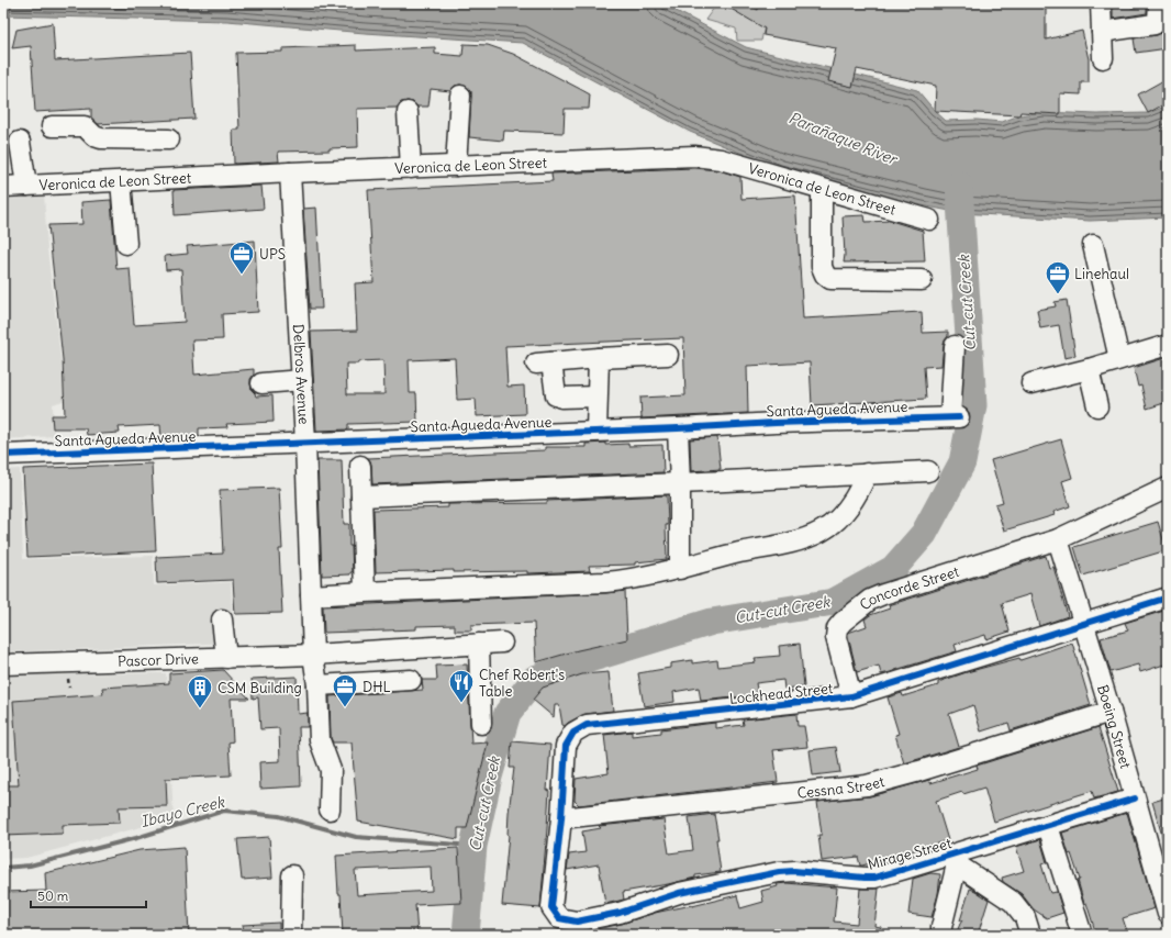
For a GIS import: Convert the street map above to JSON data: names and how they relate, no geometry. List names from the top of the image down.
{
  "streets": {
    "street": [
      "Veronica de Leon Street",
      "Delbros Avenue",
      "Santa Agueda Avenue",
      "Concorde Street",
      "Pascor Drive",
      "Lockhead Street",
      "Boeing Street",
      "Cessna Street",
      "Mirage Street"
    ]
  },
  "crossings": [
    ["Veronica de Leon Street", "Delbros Avenue"],
    ["Delbros Avenue", "Santa Agueda Avenue"],
    ["Delbros Avenue", "Pascor Drive"],
    ["Concorde Street", "Lockhead Street"],
    ["Concorde Street", "Boeing Street"],
    ["Lockhead Street", "Boeing Street"],
    ["Lockhead Street", "Cessna Street"],
    ["Lockhead Street", "Mirage Street"],
    ["Boeing Street", "Cessna Street"],
    ["Boeing Street", "Mirage Street"]
  ],
  "water": ["Parañaque River", "Cut-cut Creek", "Ibayo Creek"],
  "places": {
    "office": ["UPS", "Linehaul", "DHL"],
    "restaurant": ["Chef Robert's Table"],
    "building": ["CSM Building"]
  },
  "scale_bar": "50 m"
}
